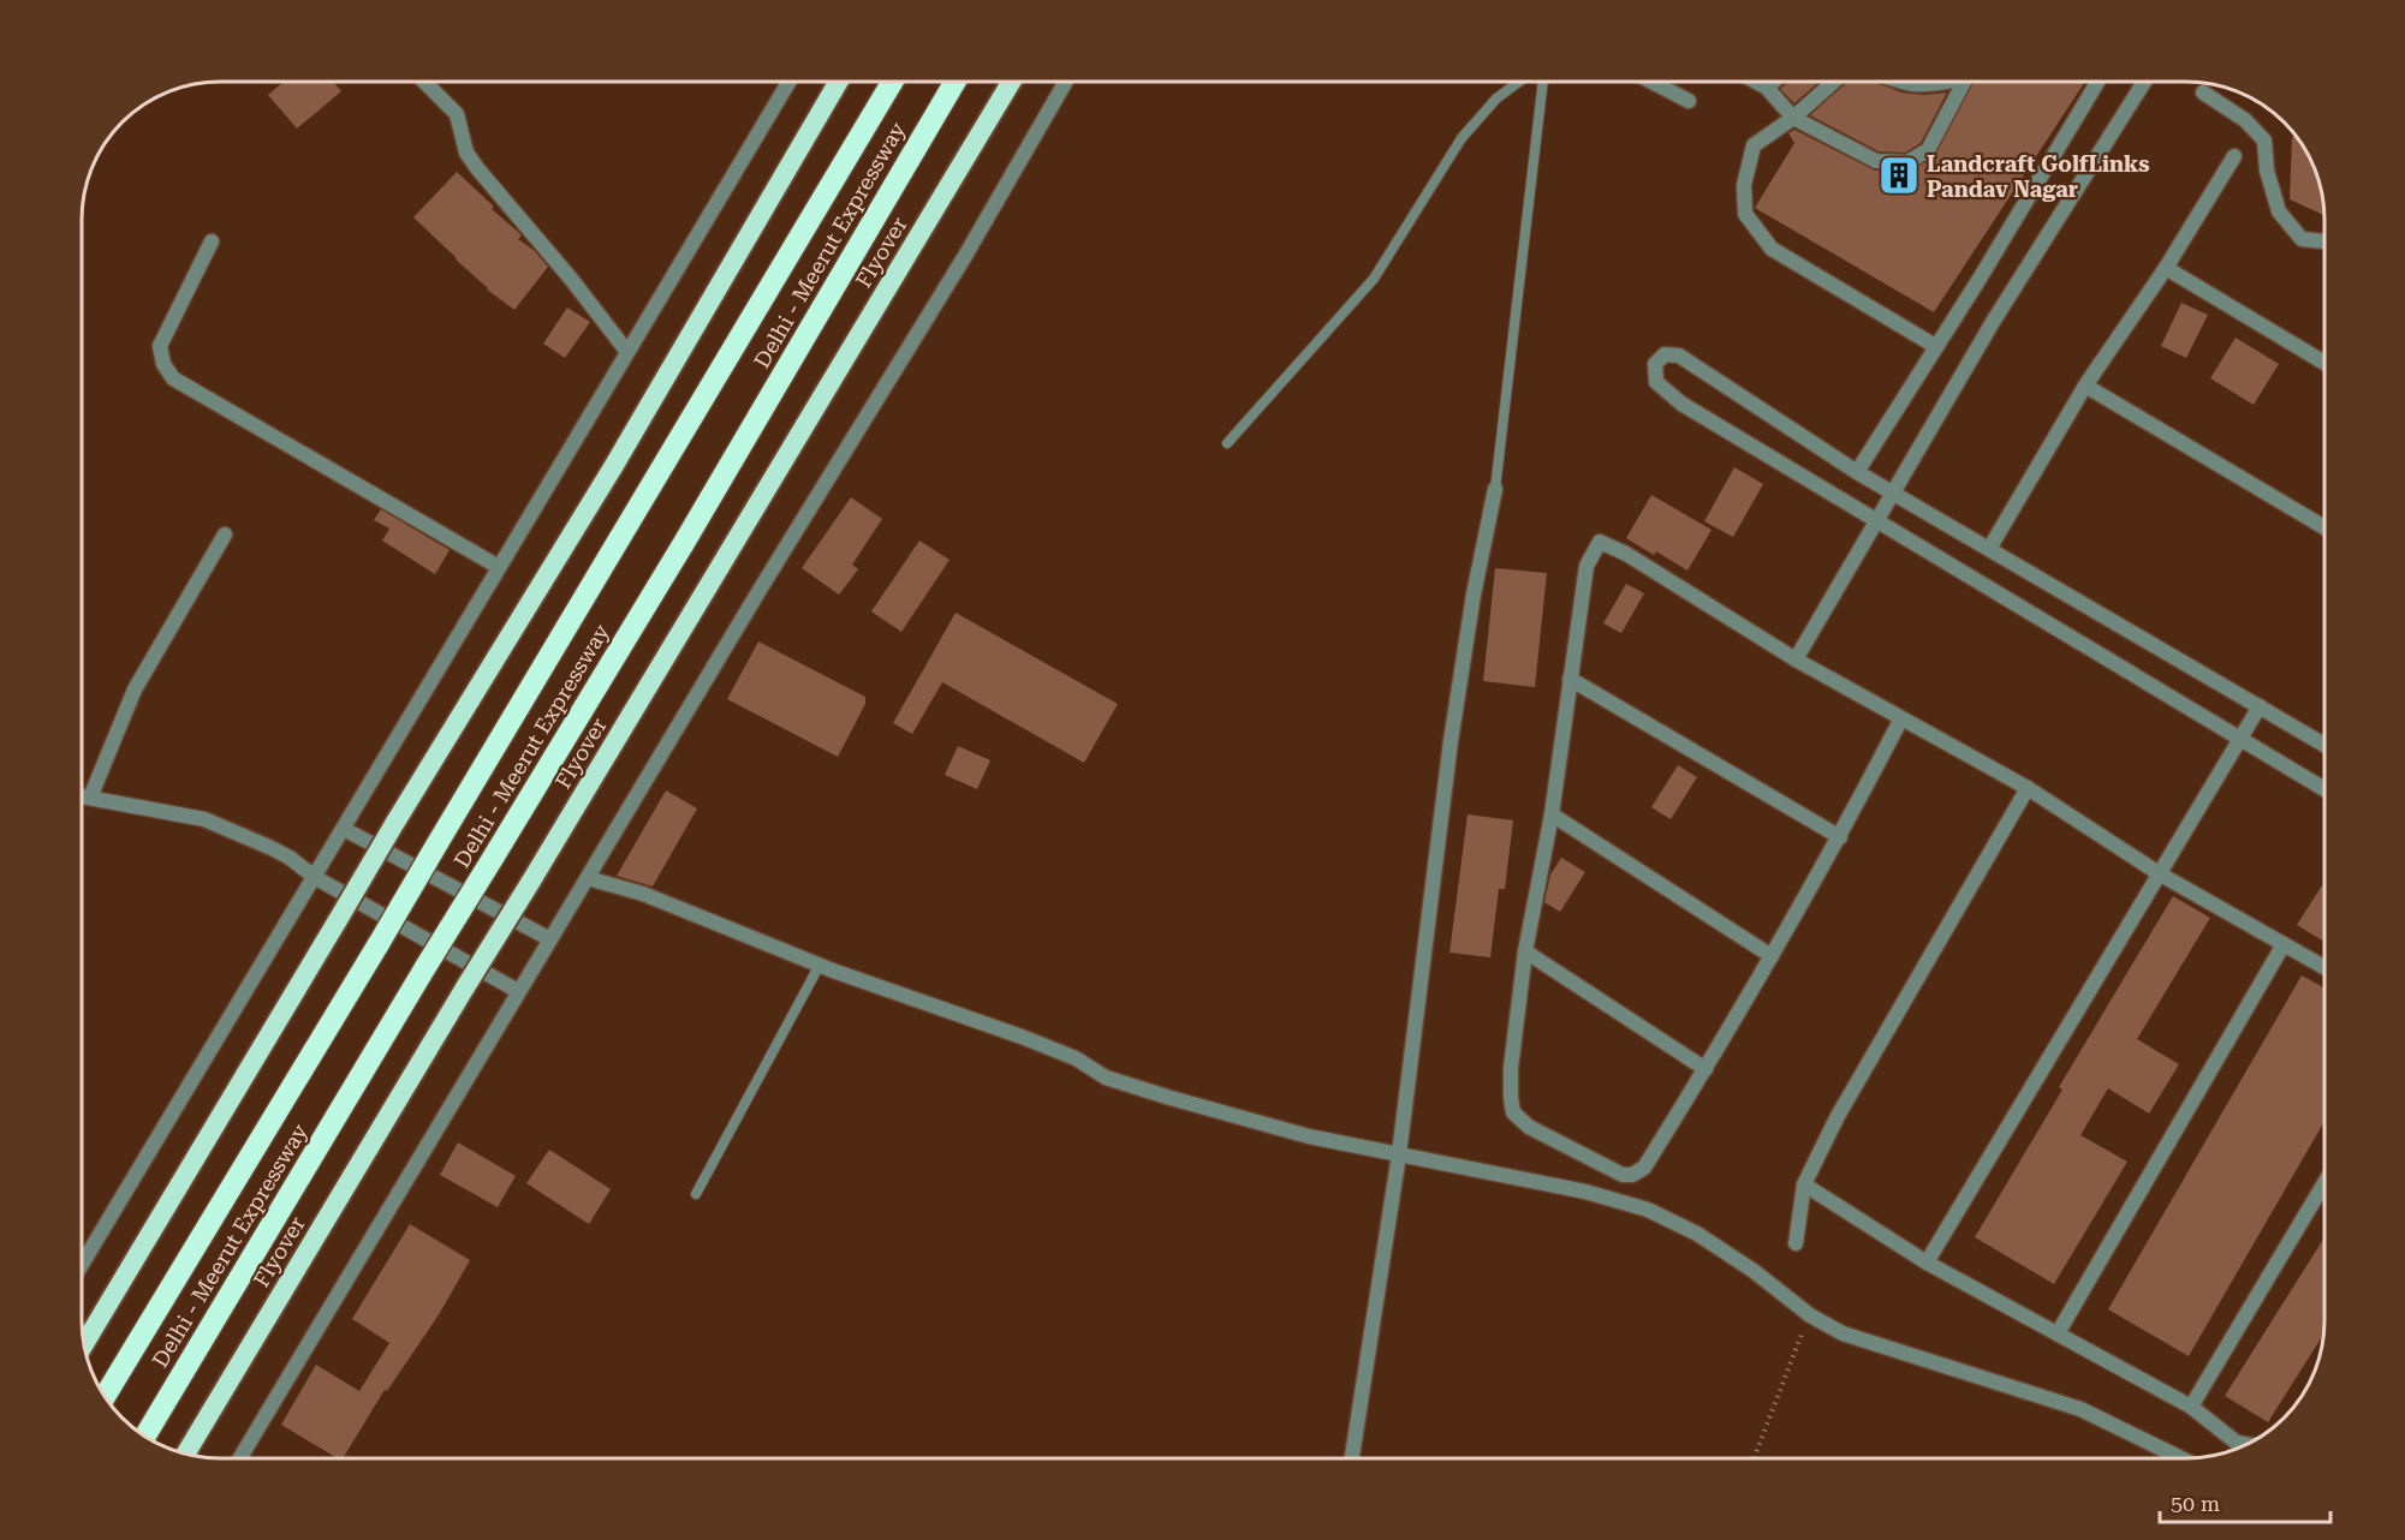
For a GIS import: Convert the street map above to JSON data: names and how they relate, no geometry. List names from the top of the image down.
{
  "streets": {
    "highway": ["Delhi - Meerut Expressway", "Flyover"]
  },
  "places": {
    "building": ["Landcraft GolfLinks Pandav Nagar"]
  },
  "scale_bar": "50 m"
}
